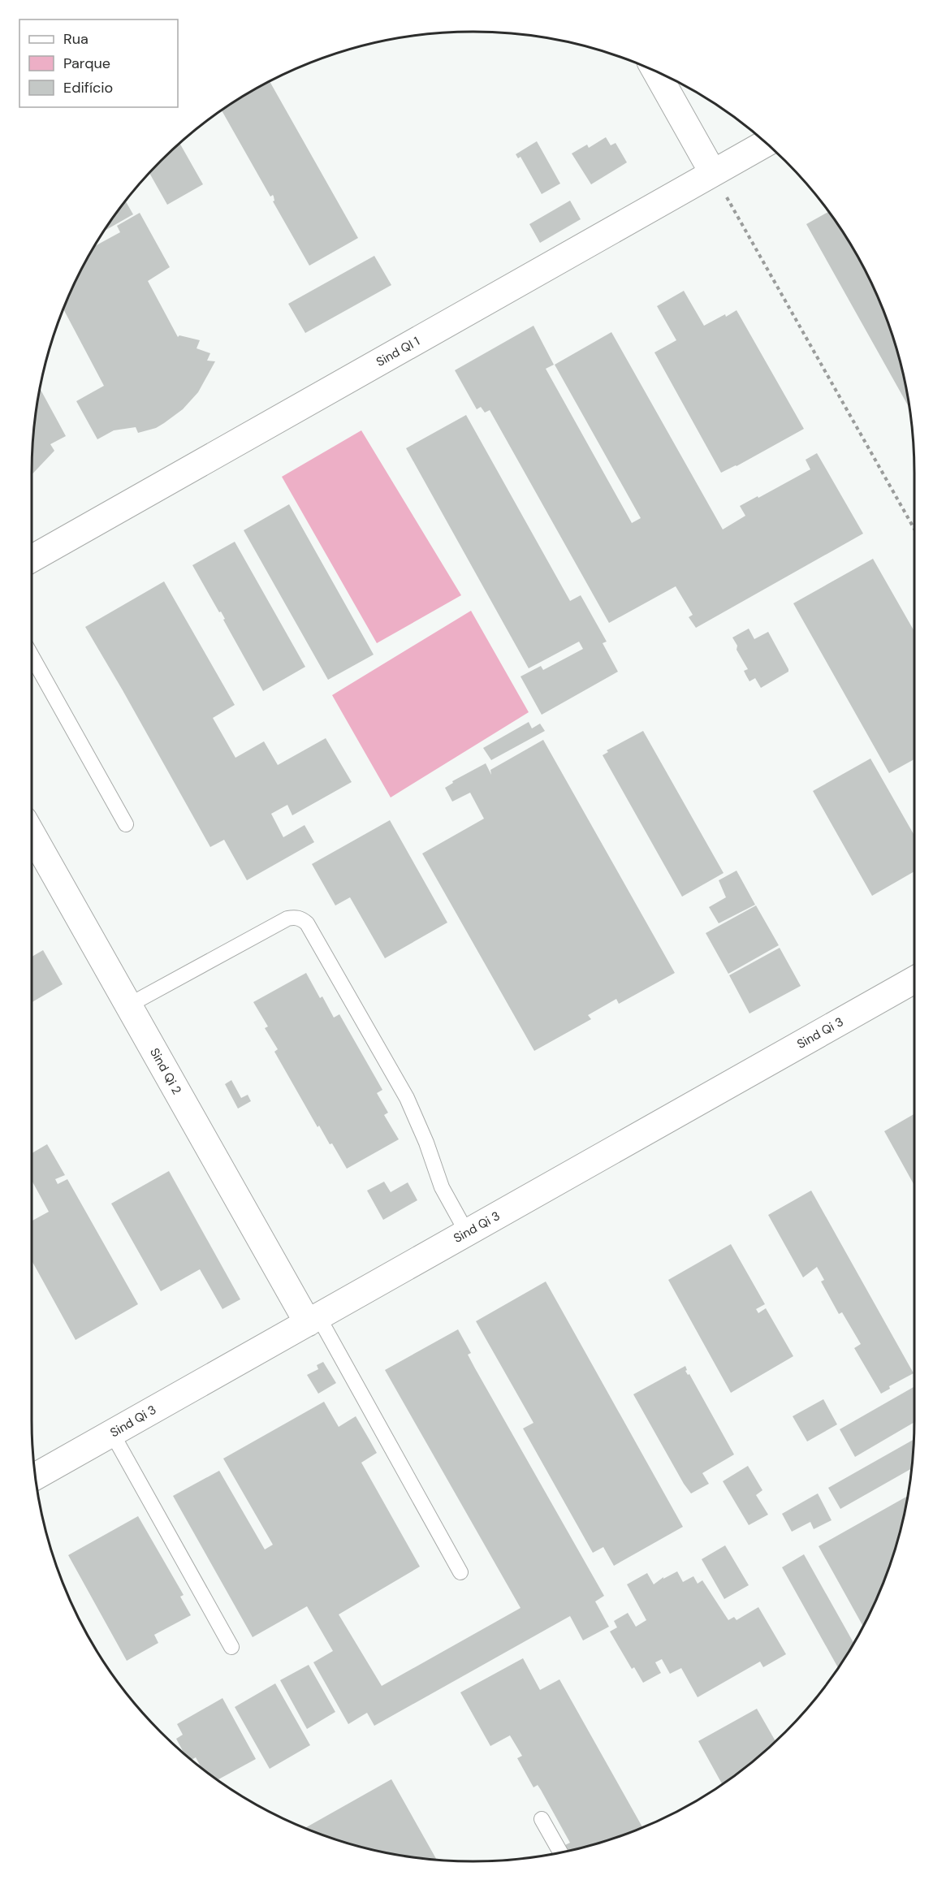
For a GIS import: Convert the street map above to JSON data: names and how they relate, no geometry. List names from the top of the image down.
{
  "streets": {
    "street": ["Sind QI 1", "Sind Qi 3", "Sind Qi 2"]
  },
  "crossings": [
    ["Sind Qi 3", "Sind Qi 2"]
  ],
  "legend": ["Rua", "Parque", "Edifício"]
}
